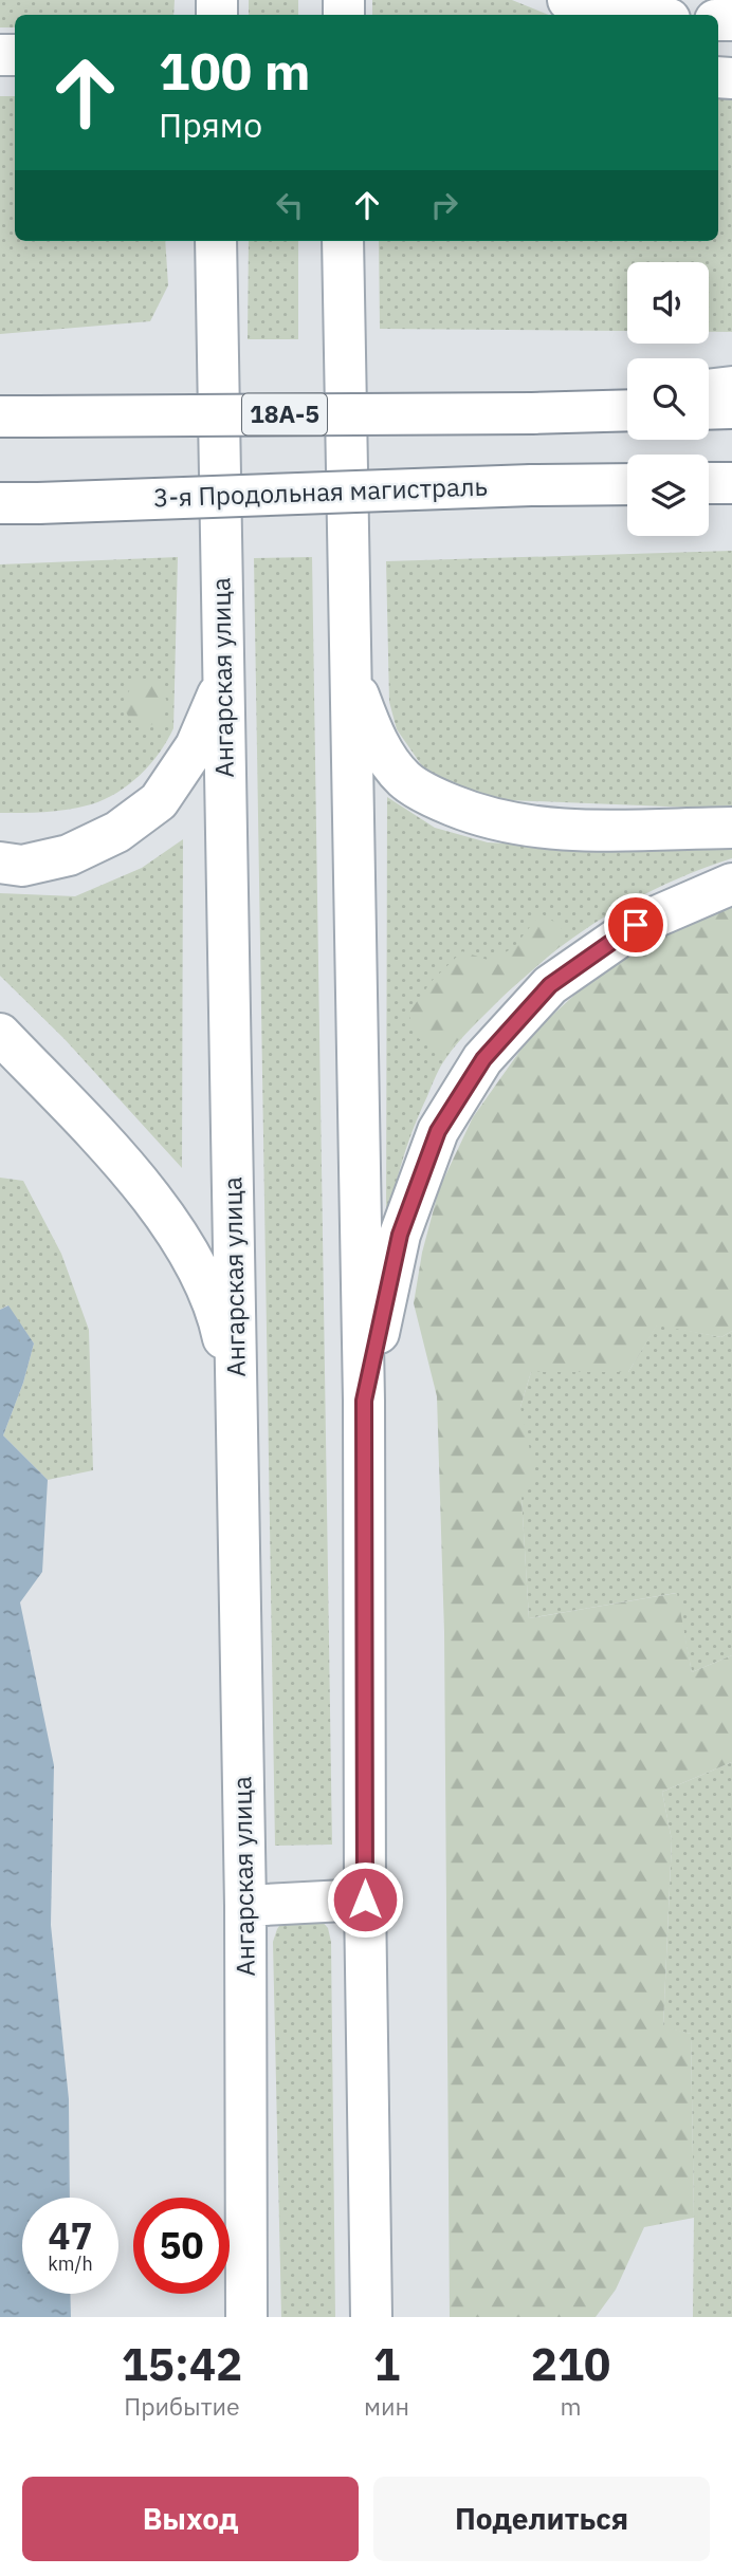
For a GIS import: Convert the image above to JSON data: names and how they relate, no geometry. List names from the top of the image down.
{
  "streets": {
    "main road": ["18А-5", "3-я Продольная магистраль", "Ангарская улица"]
  },
  "page": {
    "turn": ["100 m", "Прямо"],
    "speed": "47 km/h",
    "limit": "50",
    "eta": [
      "15:42",
      "Прибытие",
      "1",
      "мин",
      "210",
      "m"
    ],
    "buttons": ["Выход", "Поделиться"]
  }
}
